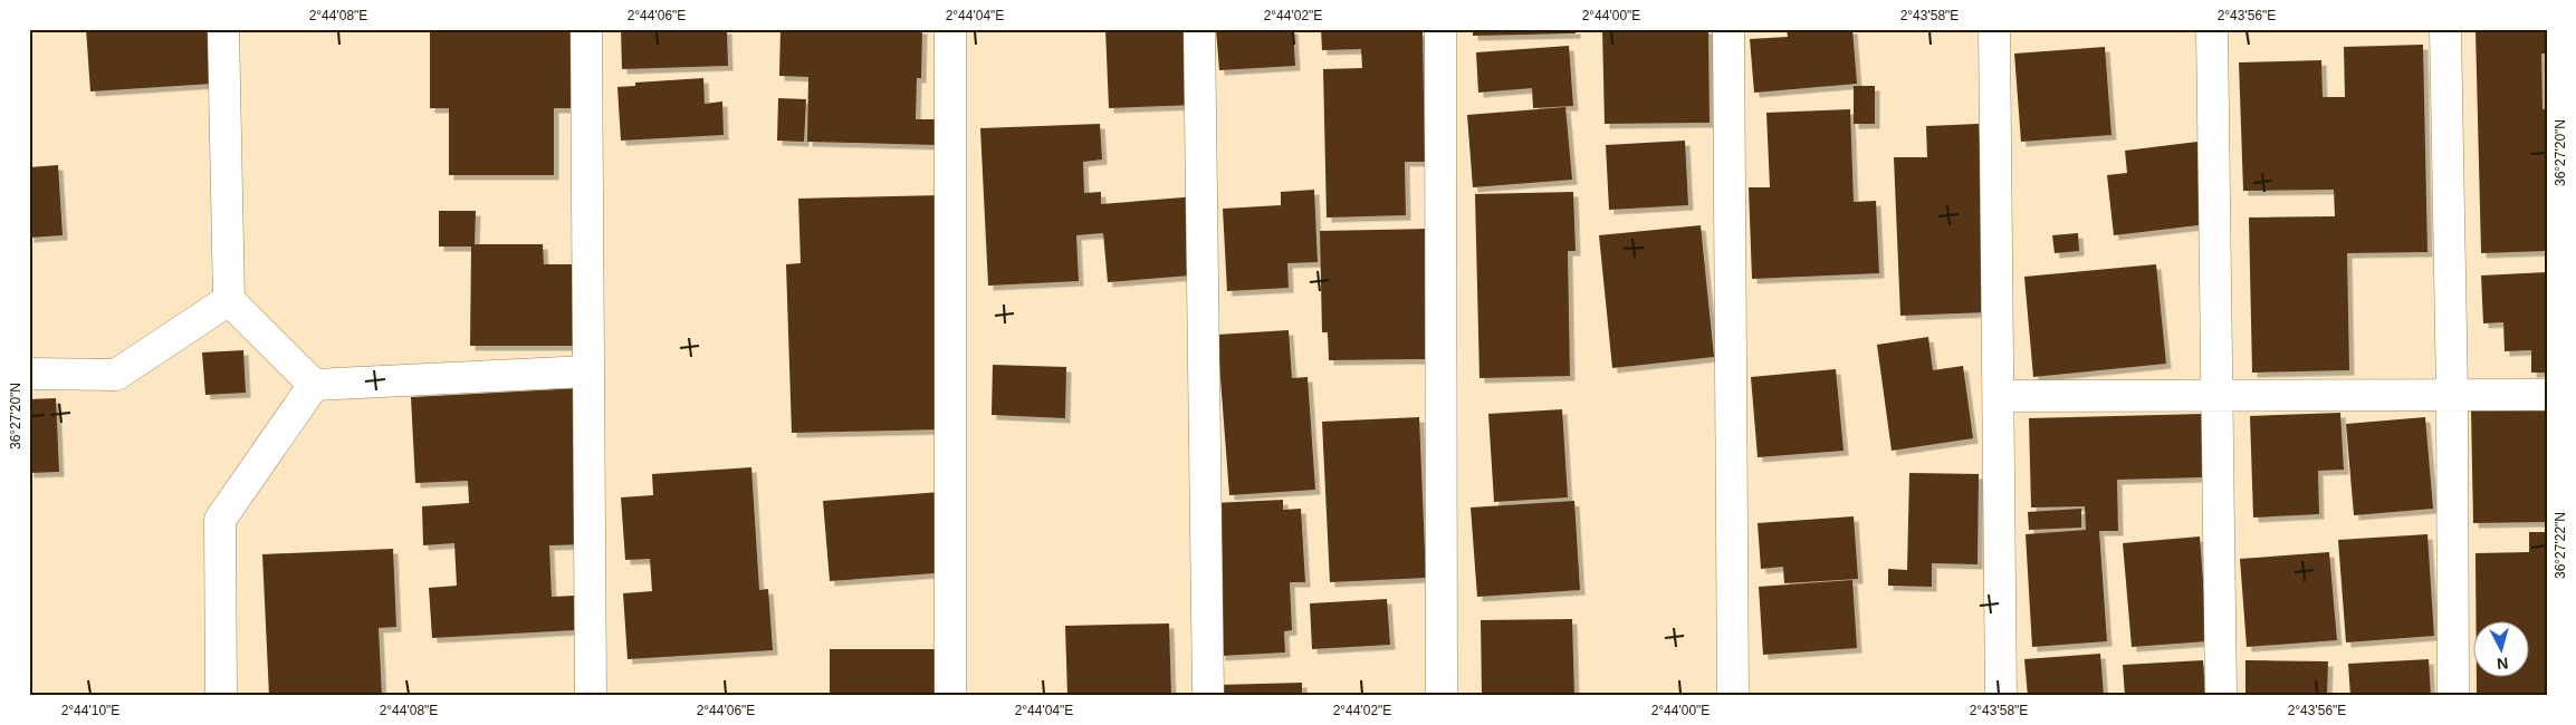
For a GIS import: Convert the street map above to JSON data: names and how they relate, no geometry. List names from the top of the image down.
{
  "north": "bottom",
  "coordinates": [
    "2°44'08\"E",
    "2°44'06\"E",
    "2°44'04\"E",
    "2°44'02\"E",
    "2°44'00\"E",
    "2°43'58\"E",
    "2°43'56\"E",
    "36°27'20\"N",
    "36°27'22\"N",
    "2°44'10\"E"
  ]
}
